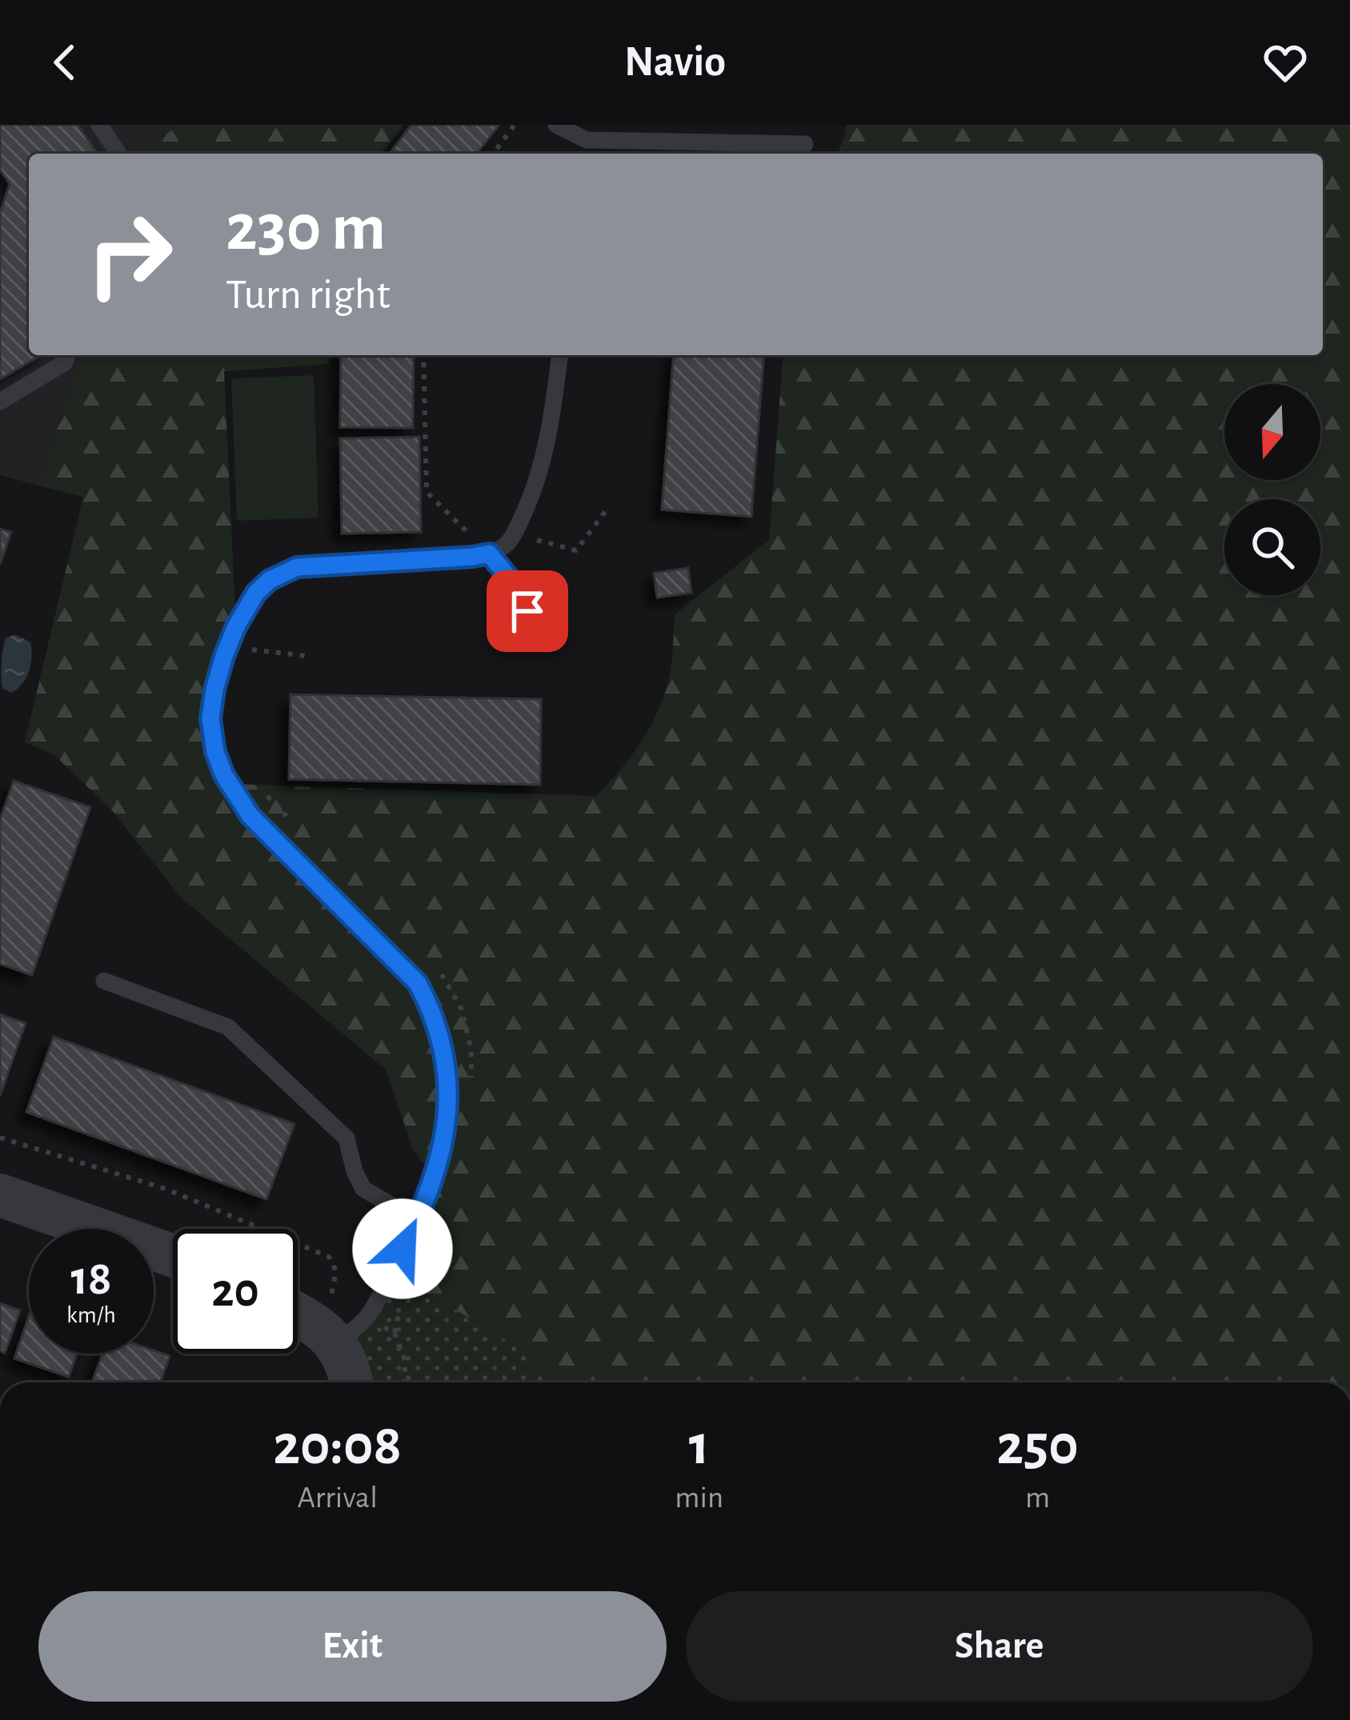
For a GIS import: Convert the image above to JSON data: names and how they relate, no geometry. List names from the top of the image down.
{
  "north": "bottom",
  "page": {
    "header": "Navio",
    "turn": ["230 m", "Turn right"],
    "speed": "18 km/h",
    "limit": "20",
    "eta": [
      "20:08",
      "Arrival",
      "1",
      "min",
      "250",
      "m"
    ],
    "buttons": ["Exit", "Share"]
  }
}
